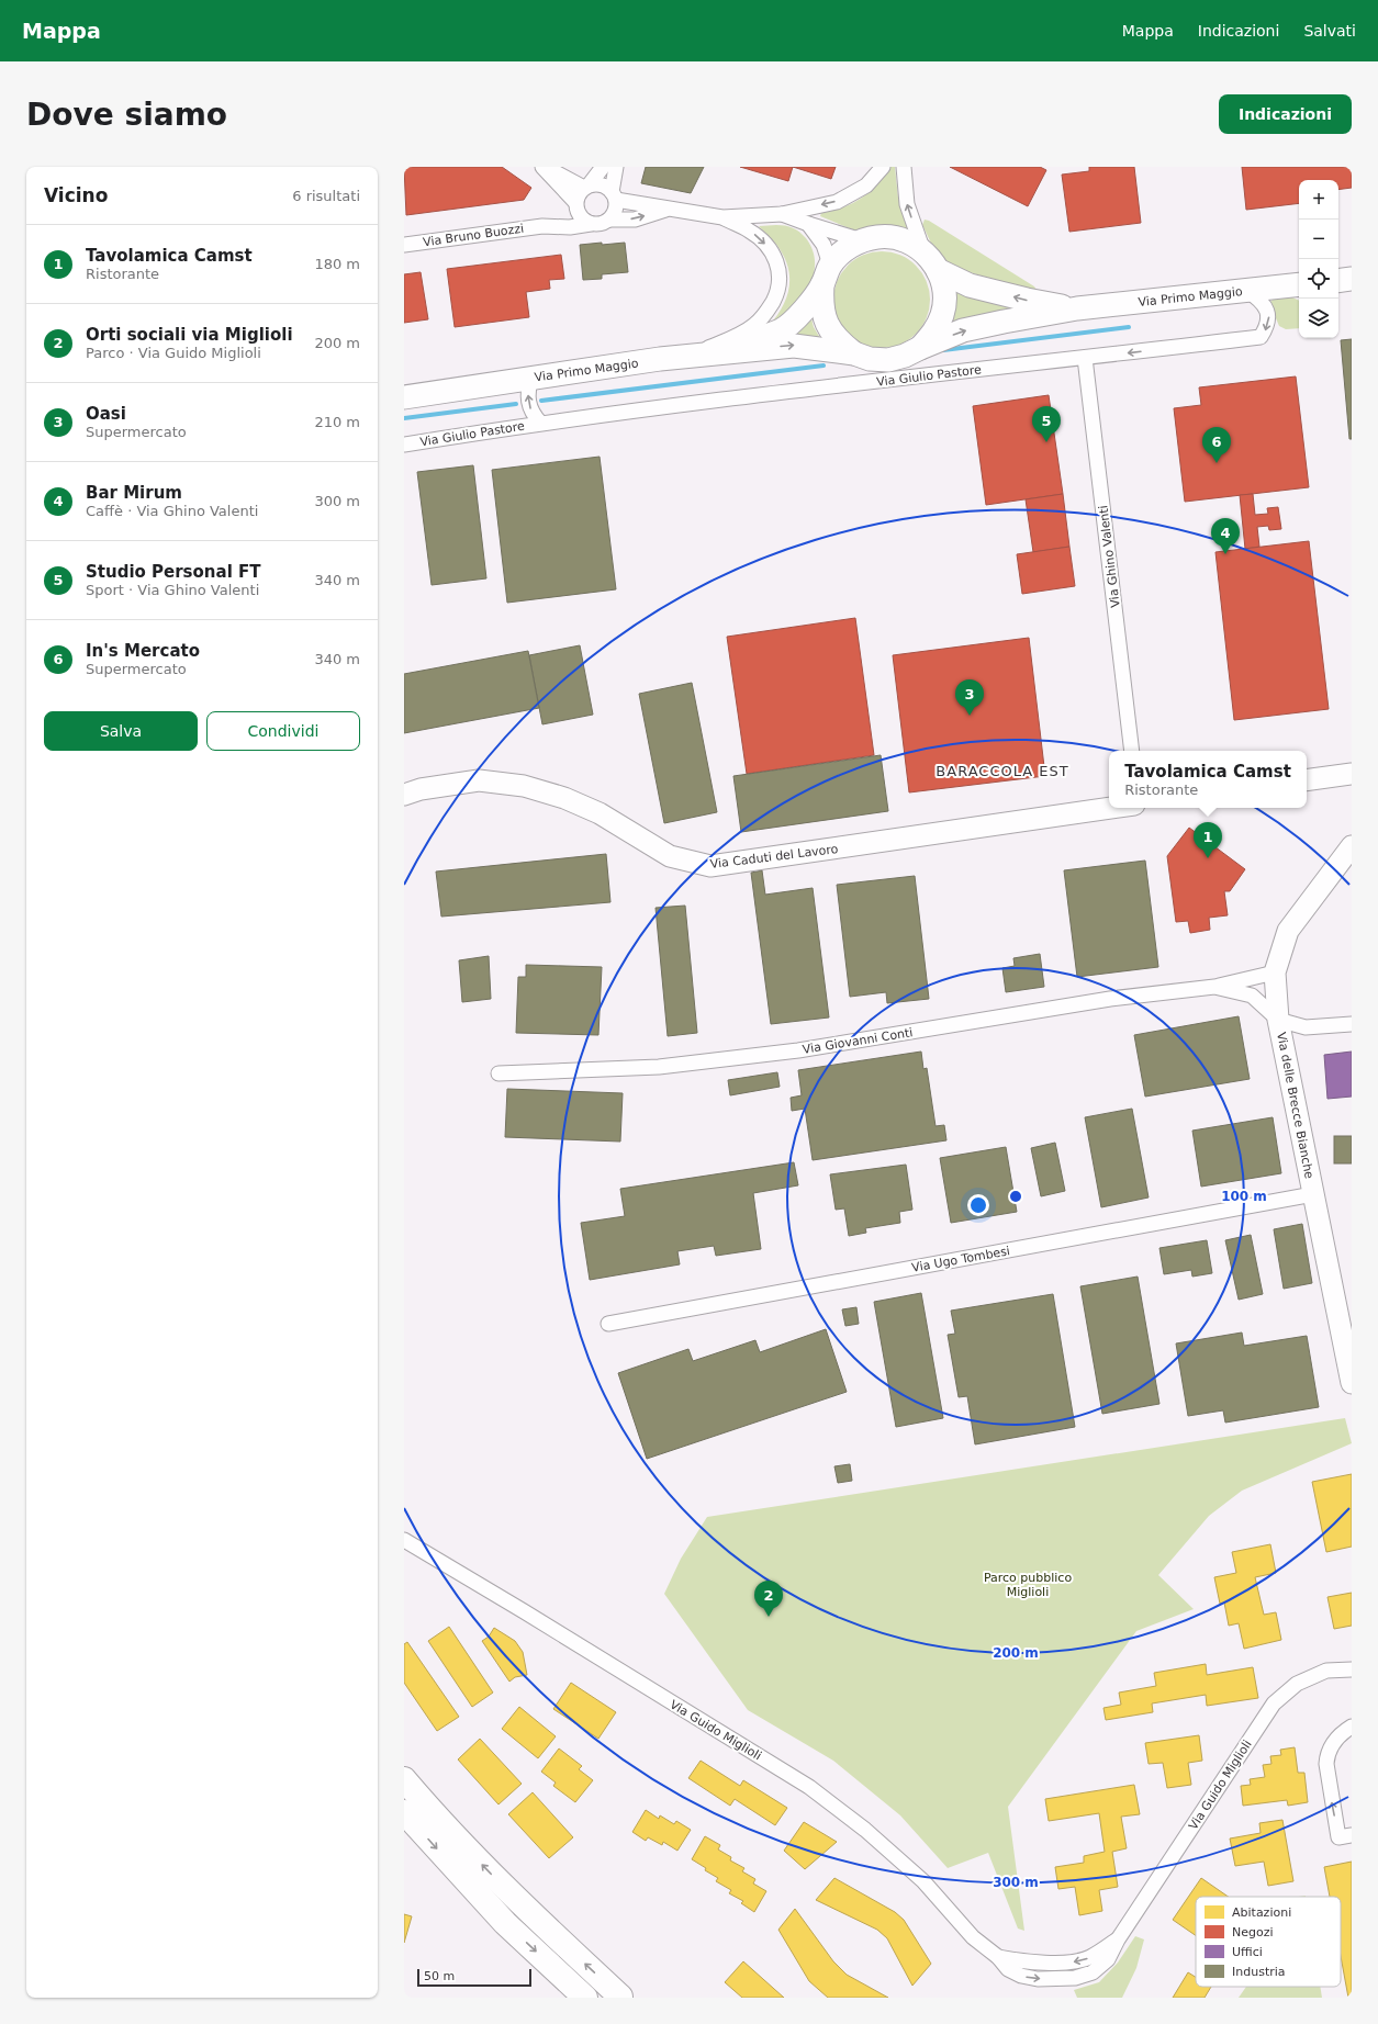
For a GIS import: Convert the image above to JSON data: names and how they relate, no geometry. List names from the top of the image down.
{
  "streets": {
    "main road": ["Via Primo Maggio"],
    "street": [
      "Via Bruno Buozzi",
      "Via Giulio Pastore",
      "Via Ghino Valenti",
      "Via Caduti del Lavoro",
      "Via Giovanni Conti",
      "Via delle Brecce Bianche",
      "Via Ugo Tombesi",
      "Via Guido Miglioli"
    ]
  },
  "crossings": [
    ["Via Bruno Buozzi", "Via Primo Maggio"],
    ["Via Primo Maggio", "Via Giulio Pastore"],
    ["Via Giulio Pastore", "Via Ghino Valenti"],
    ["Via Giovanni Conti", "Via delle Brecce Bianche"],
    ["Via delle Brecce Bianche", "Via Ugo Tombesi"]
  ],
  "districts": ["BARACCOLA EST"],
  "parks": ["Parco pubblico Miglioli"],
  "legend": [
    "Abitazioni",
    "Negozi",
    "Uffici",
    "Industria"
  ],
  "scale_bar": "50 m",
  "page": {
    "header": "Mappa",
    "nav": ["Mappa", "Indicazioni", "Salvati"],
    "buttons": [
      "Indicazioni",
      ["Salva", "Condividi"]
    ],
    "title": "Dove siamo",
    "heading": ["Vicino", "6 risultati"],
    "map_buttons": ["+", "−"],
    "list": [
      {
        "mark": "1",
        "name": "Tavolamica Camst",
        "note": "Ristorante",
        "value": "180 m"
      },
      {
        "mark": "2",
        "name": "Orti sociali via Miglioli",
        "note": "Parco · Via Guido Miglioli",
        "value": "200 m"
      },
      {
        "mark": "3",
        "name": "Oasi",
        "note": "Supermercato",
        "value": "210 m"
      },
      {
        "mark": "4",
        "name": "Bar Mirum",
        "note": "Caffè · Via Ghino Valenti",
        "value": "300 m"
      },
      {
        "mark": "5",
        "name": "Studio Personal FT",
        "note": "Sport · Via Ghino Valenti",
        "value": "340 m"
      },
      {
        "mark": "6",
        "name": "In's Mercato",
        "note": "Supermercato",
        "value": "340 m"
      }
    ],
    "pins": [
      "5",
      "6",
      "4",
      "3",
      "1",
      "2"
    ],
    "popup": ["Tavolamica Camst", "Ristorante"],
    "scale": "50 m"
  },
  "rings": ["100 m", "200 m", "300 m"]
}
